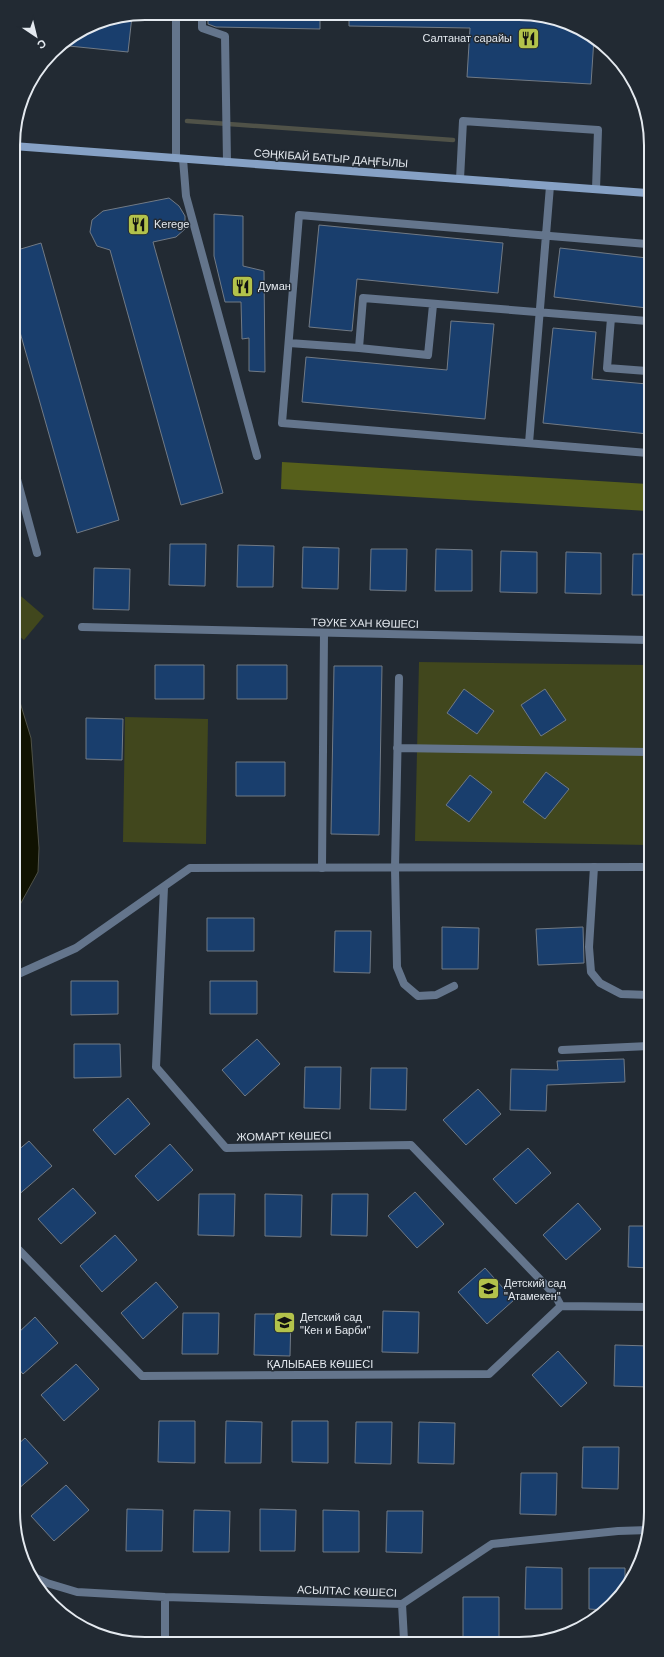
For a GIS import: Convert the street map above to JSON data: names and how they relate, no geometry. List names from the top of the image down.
{
  "streets": {
    "main road": ["СӘҢКІБАЙ БАТЫР ДАҢҒЫЛЫ"],
    "street": [
      "ТӘУКЕ ХАН КӨШЕСІ",
      "ЖОМАРТ КӨШЕСІ",
      "ҚАЛЫБАЕВ КӨШЕСІ",
      "АСЫЛТАС КӨШЕСІ"
    ]
  },
  "crossings": [
    ["ЖОМАРТ КӨШЕСІ", "ҚАЛЫБАЕВ КӨШЕСІ"]
  ],
  "places": {
    "restaurant": ["Салтанат сарайы", "Kerege", "Думан"],
    "school or university": ["Детский сад \"Атамекен\"", "Детский сад \"Кен и Барби\""]
  },
  "north": "bottom right"
}
